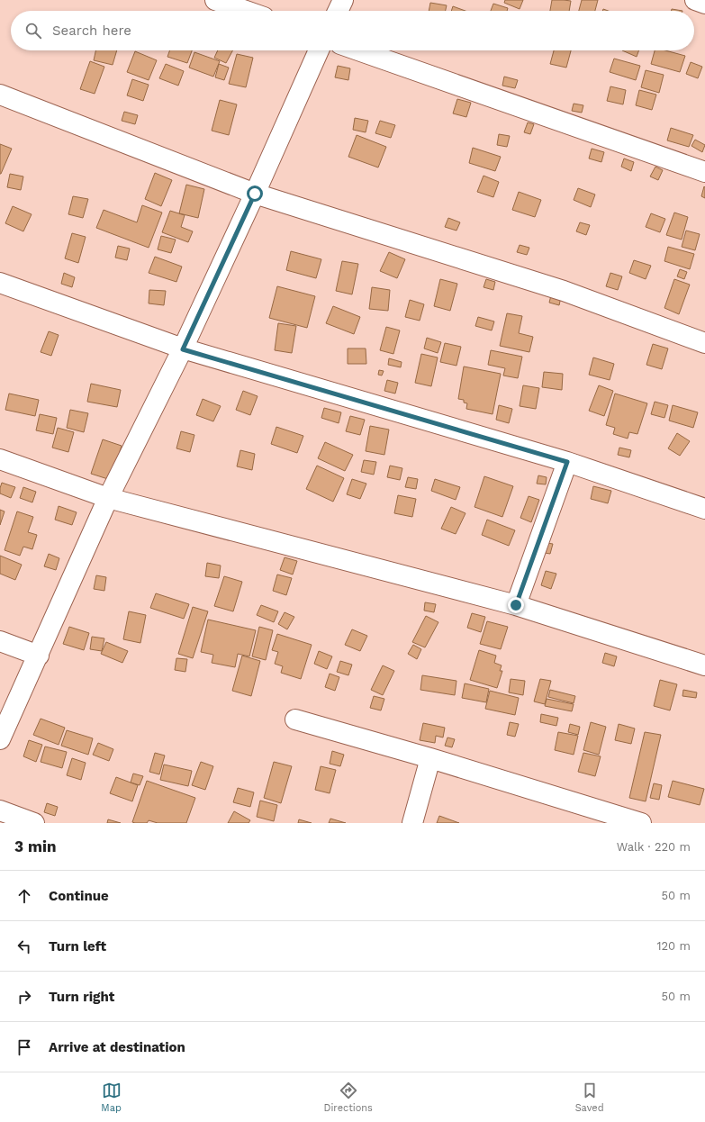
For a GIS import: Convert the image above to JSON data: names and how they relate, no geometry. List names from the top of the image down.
{
  "page": {
    "search": "Search here",
    "heading": ["3 min", "Walk · 220 m"],
    "list": [
      ["Continue", "50 m"],
      ["Turn left", "120 m"],
      ["Turn right", "50 m"],
      "Arrive at destination"
    ],
    "nav": ["Map", "Directions", "Saved"]
  }
}
